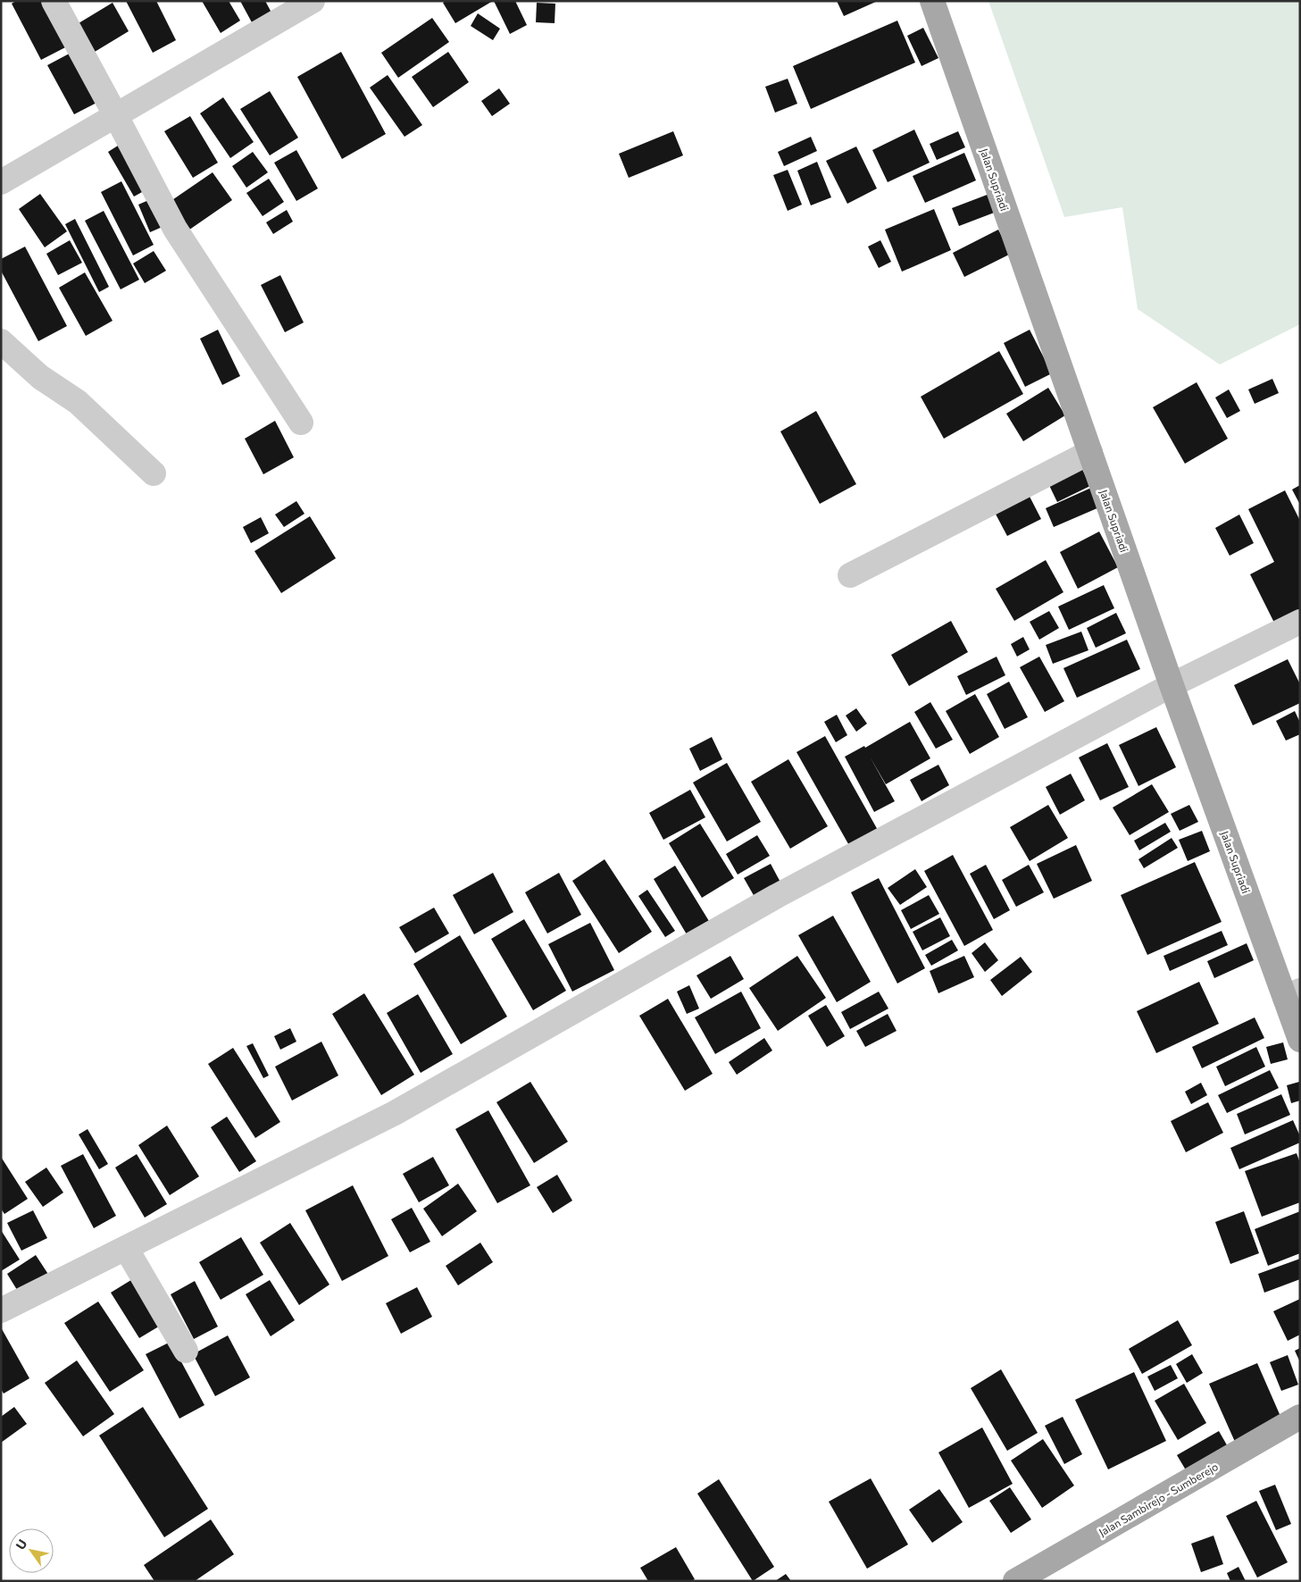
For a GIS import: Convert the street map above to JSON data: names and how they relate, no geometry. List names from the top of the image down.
{
  "streets": {
    "main road": ["Jalan Supriadi", "Jalan Sambirejo - Sumberejo"]
  },
  "north": "top left"
}
